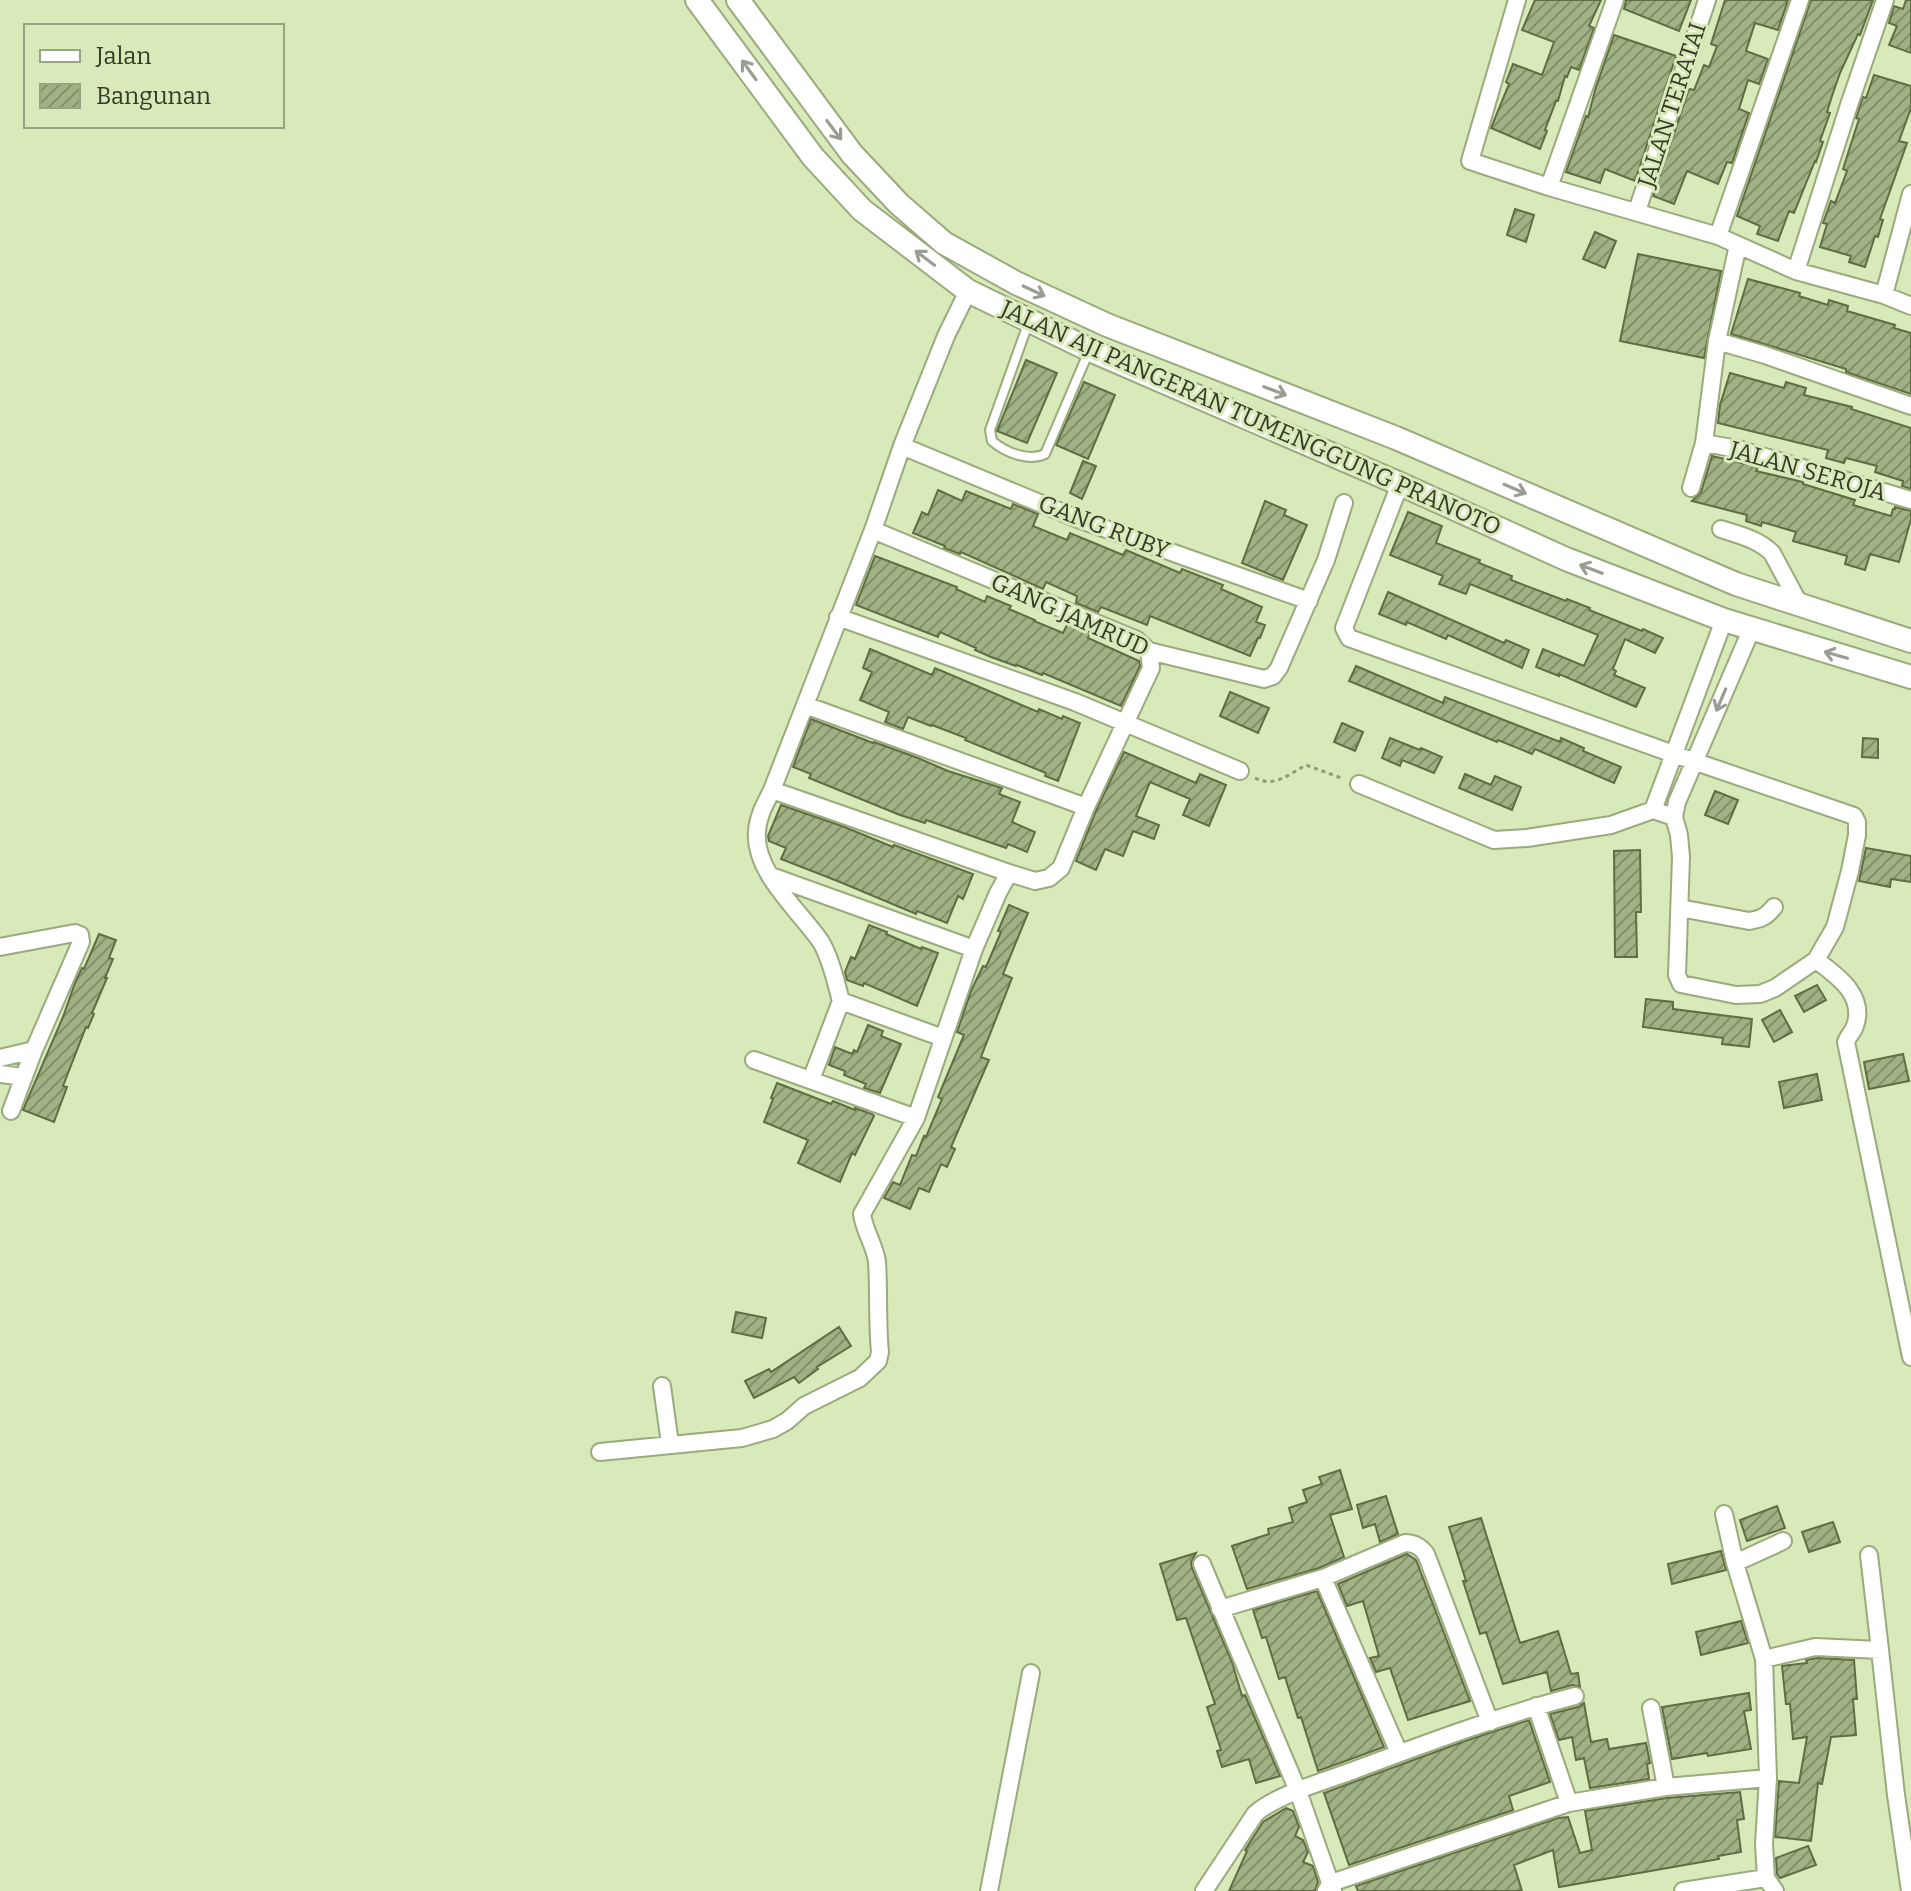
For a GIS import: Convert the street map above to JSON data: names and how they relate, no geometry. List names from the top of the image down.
{
  "streets": {
    "main road": ["JALAN AJI PANGERAN TUMENGGUNG PRANOTO"],
    "street": [
      "JALAN TERATAI",
      "JALAN SEROJA",
      "GANG RUBY",
      "GANG JAMRUD"
    ]
  },
  "crossings": [
    ["GANG RUBY", "GANG JAMRUD"]
  ],
  "legend": ["Jalan", "Bangunan"]
}
